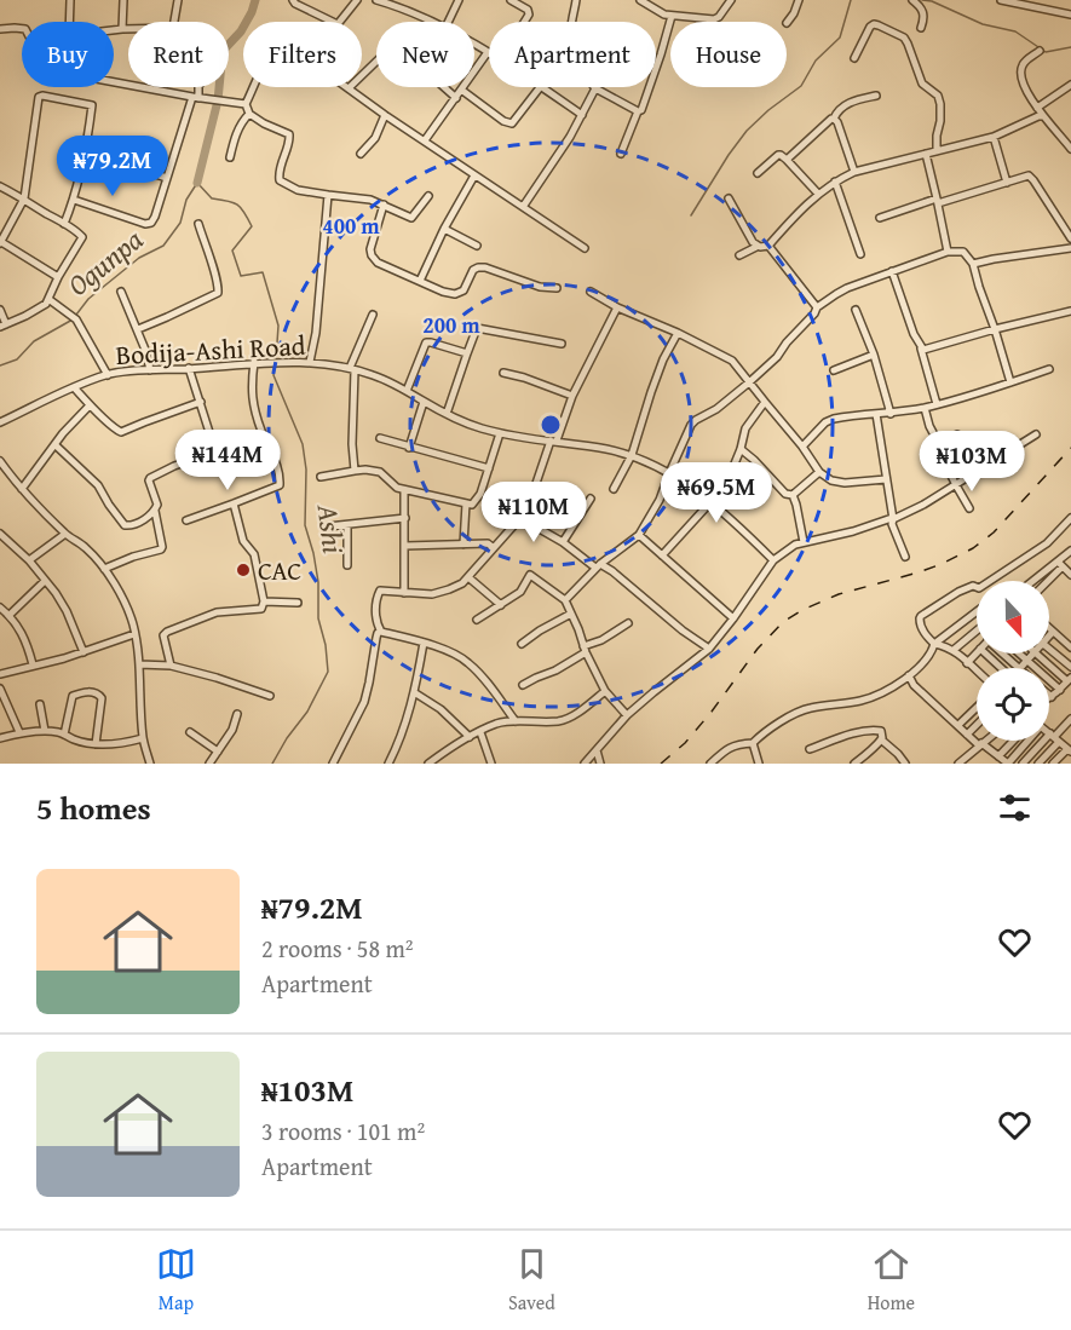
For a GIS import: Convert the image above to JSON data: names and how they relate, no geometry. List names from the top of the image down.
{
  "streets": {
    "street": ["Bodija-Ashi Road"]
  },
  "water": ["Ogunpa", "Ashi"],
  "places": ["CAC"],
  "north": "bottom",
  "page": {
    "chip": [
      "Buy",
      "Rent",
      "Filters",
      "New",
      "Apartment",
      "House"
    ],
    "price": [
      "₦79.2M",
      "₦144M",
      "₦103M",
      "₦69.5M",
      "₦110M"
    ],
    "heading": "5 homes",
    "list": [
      {
        "name": "₦79.2M",
        "note": "2 rooms · 58 m² · Apartment"
      },
      {
        "name": "₦103M",
        "note": "3 rooms · 101 m² · Apartment"
      }
    ],
    "tabs": ["Map", "Saved", "Home"]
  },
  "rings": ["400 m", "200 m"]
}
